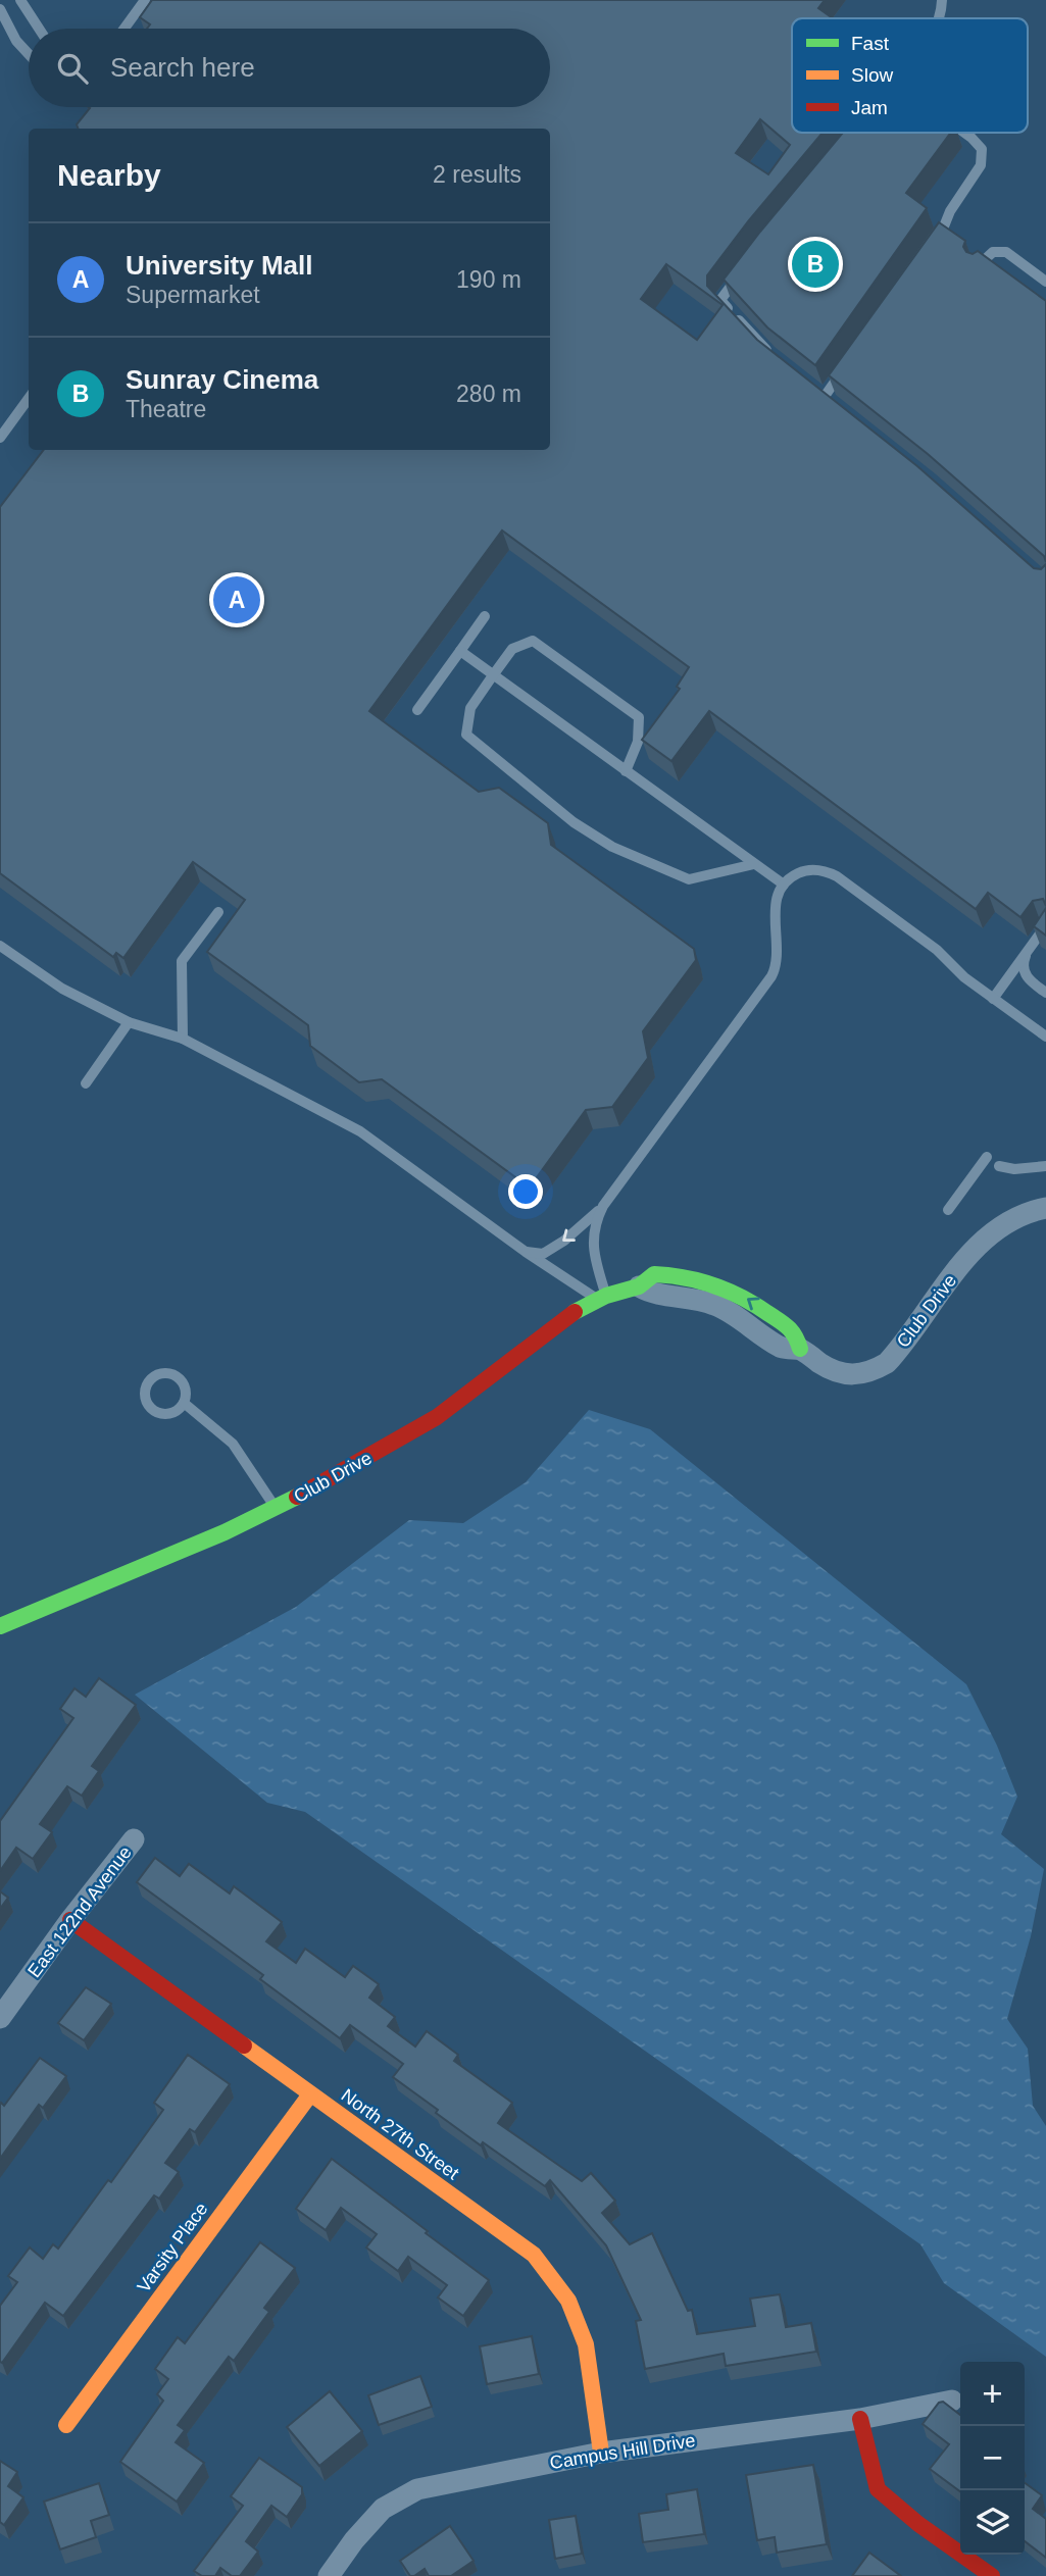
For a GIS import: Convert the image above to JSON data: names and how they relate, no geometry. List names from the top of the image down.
{
  "streets": {
    "street": [
      "Club Drive",
      "East 122nd Avenue",
      "North 27th Street",
      "Varsity Place",
      "Campus Hill Drive"
    ]
  },
  "crossings": [
    ["East 122nd Avenue", "North 27th Street"],
    ["North 27th Street", "Varsity Place"],
    ["North 27th Street", "Campus Hill Drive"]
  ],
  "legend": ["Fast", "Slow", "Jam"],
  "page": {
    "search": "Search here",
    "heading": ["Nearby", "2 results"],
    "list": [
      {
        "mark": "A",
        "name": "University Mall",
        "note": "Supermarket",
        "value": "190 m"
      },
      {
        "mark": "B",
        "name": "Sunray Cinema",
        "note": "Theatre",
        "value": "280 m"
      }
    ],
    "pins": ["B", "A"],
    "map_buttons": ["+", "−"]
  }
}
